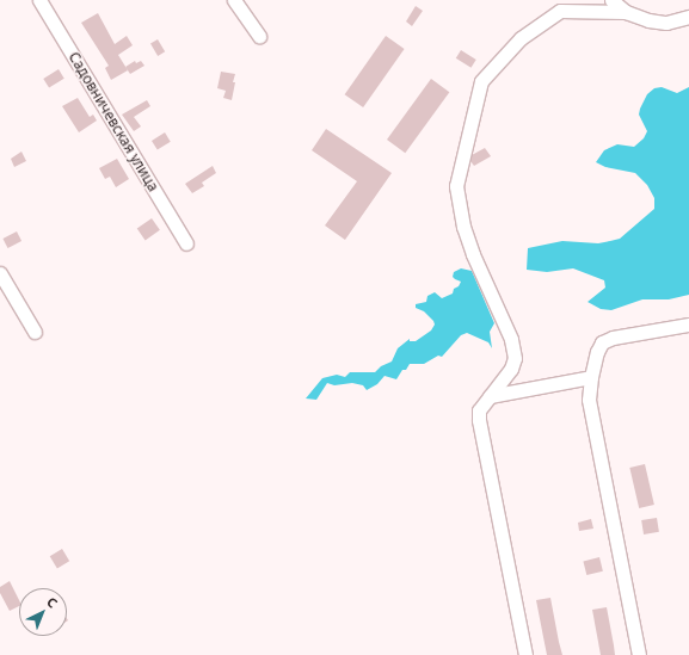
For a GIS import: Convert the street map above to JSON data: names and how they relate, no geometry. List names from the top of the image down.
{
  "streets": {
    "street": ["Садовничевская улица"]
  },
  "north": "top right"
}
